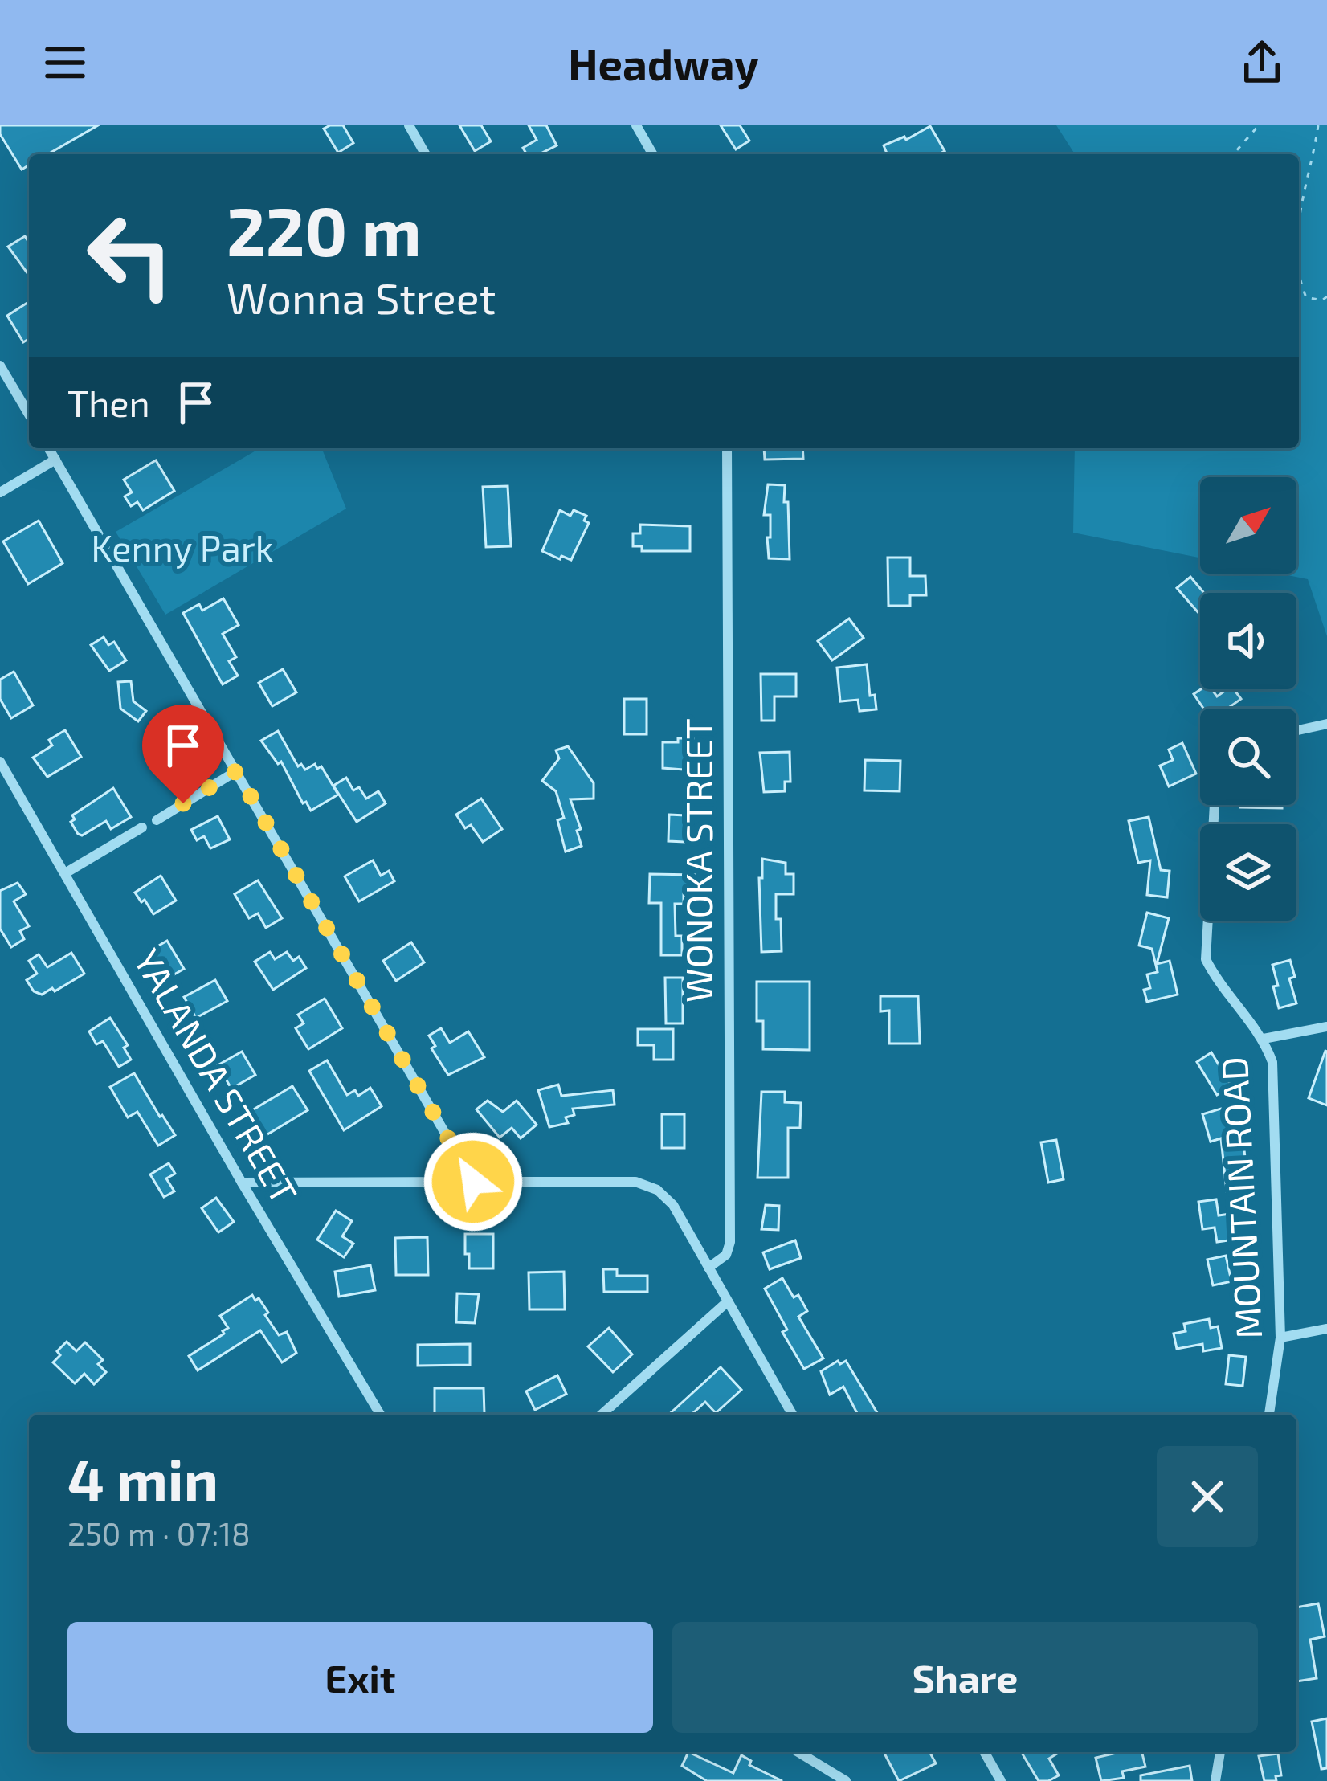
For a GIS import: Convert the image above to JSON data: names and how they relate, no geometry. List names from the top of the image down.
{
  "streets": {
    "street": ["WONOKA STREET", "YALANDA STREET", "MOUNTAIN ROAD"]
  },
  "parks": ["Kenny Park"],
  "north": "top right",
  "page": {
    "header": "Headway",
    "turn": ["220 m", "Wonna Street"],
    "then": "Then",
    "heading": ["4 min", "250 m · 07:18"],
    "buttons": ["Exit", "Share"]
  }
}
